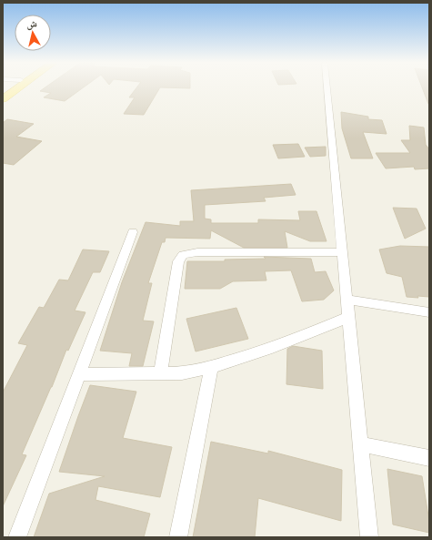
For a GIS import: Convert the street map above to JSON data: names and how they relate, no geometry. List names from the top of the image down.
{
  "north": "top"
}
